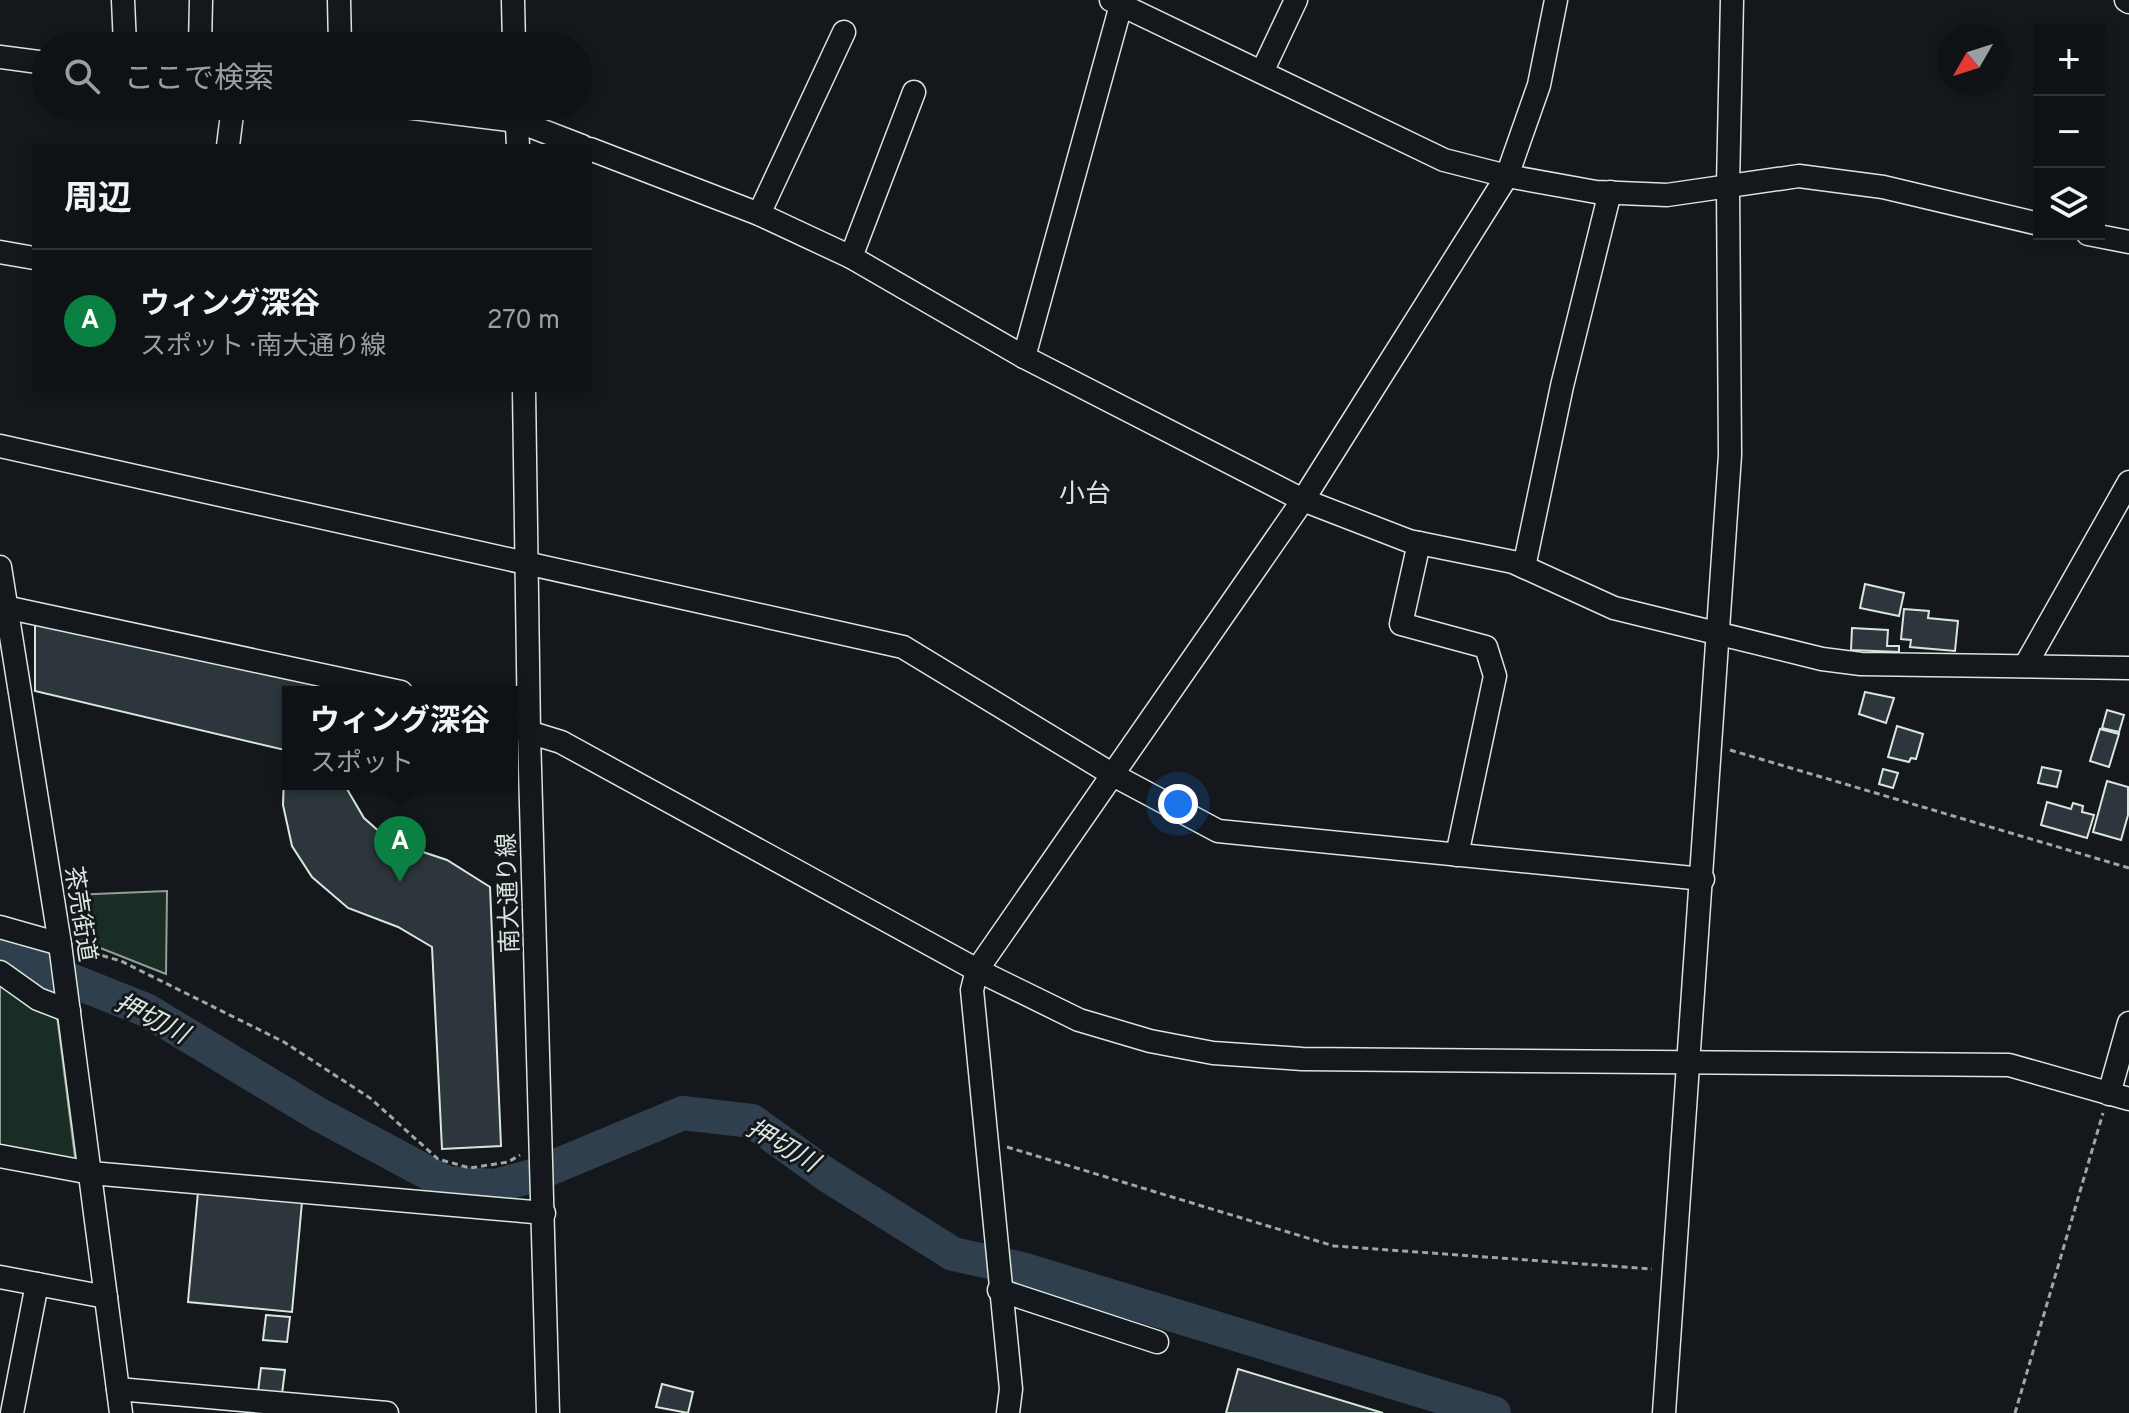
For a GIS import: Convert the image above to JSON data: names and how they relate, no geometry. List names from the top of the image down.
{
  "streets": {
    "street": ["南大通り線", "茶売街道"]
  },
  "districts": ["小台"],
  "water": ["押切川"],
  "north": "bottom left",
  "page": {
    "map_buttons": ["+", "−"],
    "search": "ここで検索",
    "heading": "周辺",
    "list": [
      {
        "mark": "A",
        "name": "ウィング深谷",
        "note": "スポット · 南大通り線",
        "value": "270 m"
      }
    ],
    "popup": ["ウィング深谷", "スポット"],
    "pins": "A"
  }
}
